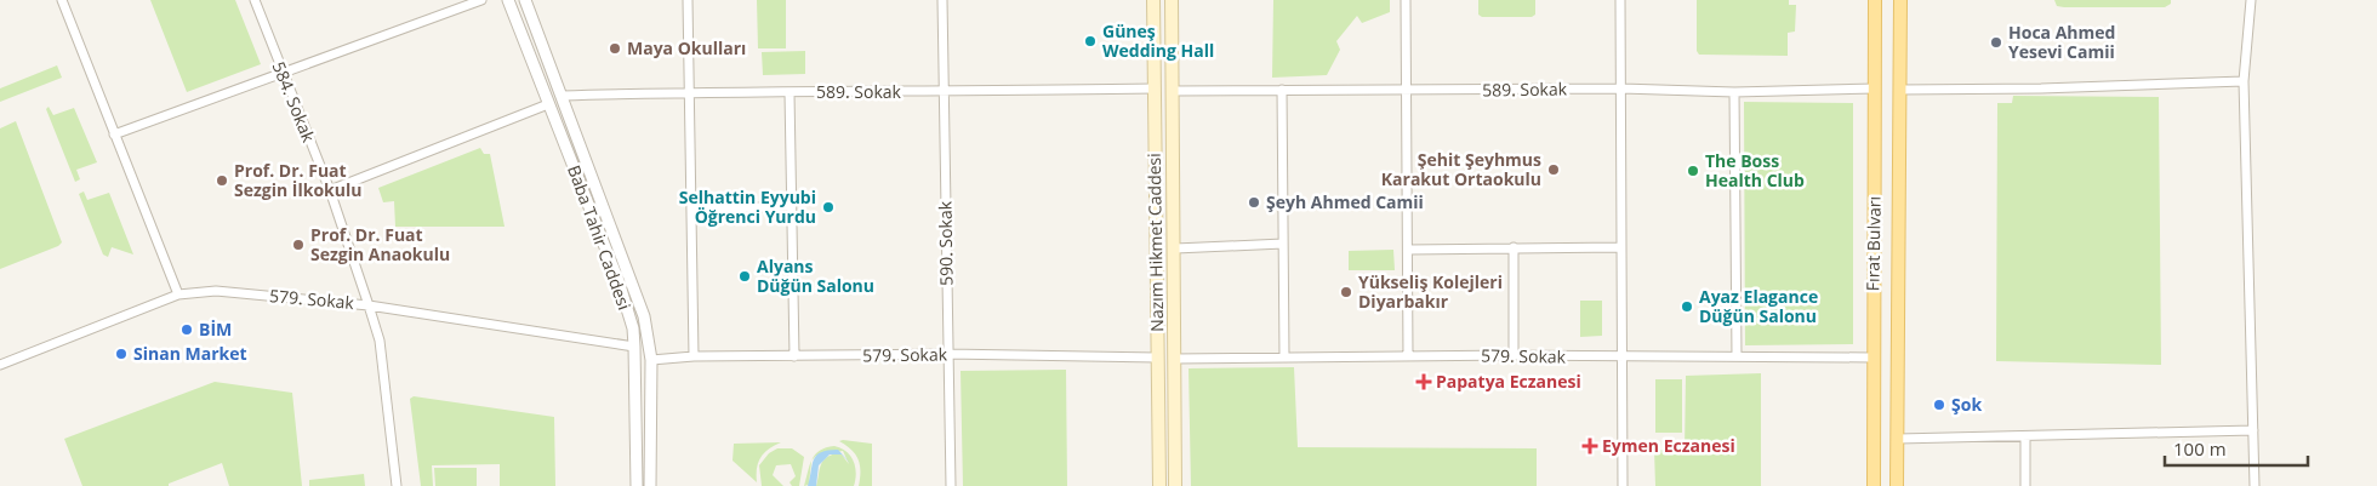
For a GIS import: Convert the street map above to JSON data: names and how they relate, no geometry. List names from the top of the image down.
{
  "streets": {
    "main road": ["Nazım Hikmet Caddesi", "Fırat Bulvarı"],
    "street": [
      "589. Sokak",
      "584. Sokak",
      "Baba Tahir Caddesi",
      "590. Sokak",
      "579. Sokak"
    ]
  },
  "crossings": [
    ["589. Sokak", "Baba Tahir Caddesi"],
    ["589. Sokak", "Nazım Hikmet Caddesi"],
    ["589. Sokak", "590. Sokak"],
    ["589. Sokak", "Fırat Bulvarı"],
    ["584. Sokak", "579. Sokak"],
    ["Baba Tahir Caddesi", "579. Sokak"],
    ["Nazım Hikmet Caddesi", "579. Sokak"],
    ["590. Sokak", "579. Sokak"],
    ["Fırat Bulvarı", "579. Sokak"]
  ],
  "places": {
    "other": [
      "Güneş Wedding Hall",
      "Hoca Ahmed Yesevi Camii",
      "Maya Okulları",
      "Şehit Şeyhmus Karakut Ortaokulu",
      "The Boss Health Club",
      "Prof. Dr. Fuat Sezgin İlkokulu",
      "Şeyh Ahmed Camii",
      "Selhattin Eyyubi Öğrenci Yurdu",
      "Prof. Dr. Fuat Sezgin Anaokulu",
      "Alyans Düğün Salonu",
      "Yükseliş Kolejleri Diyarbakır",
      "Ayaz Elagance Düğün Salonu",
      "BİM",
      "Sinan Market",
      "Şok"
    ],
    "health": ["Papatya Eczanesi", "Eymen Eczanesi"]
  },
  "scale_bar": "100 m"
}
